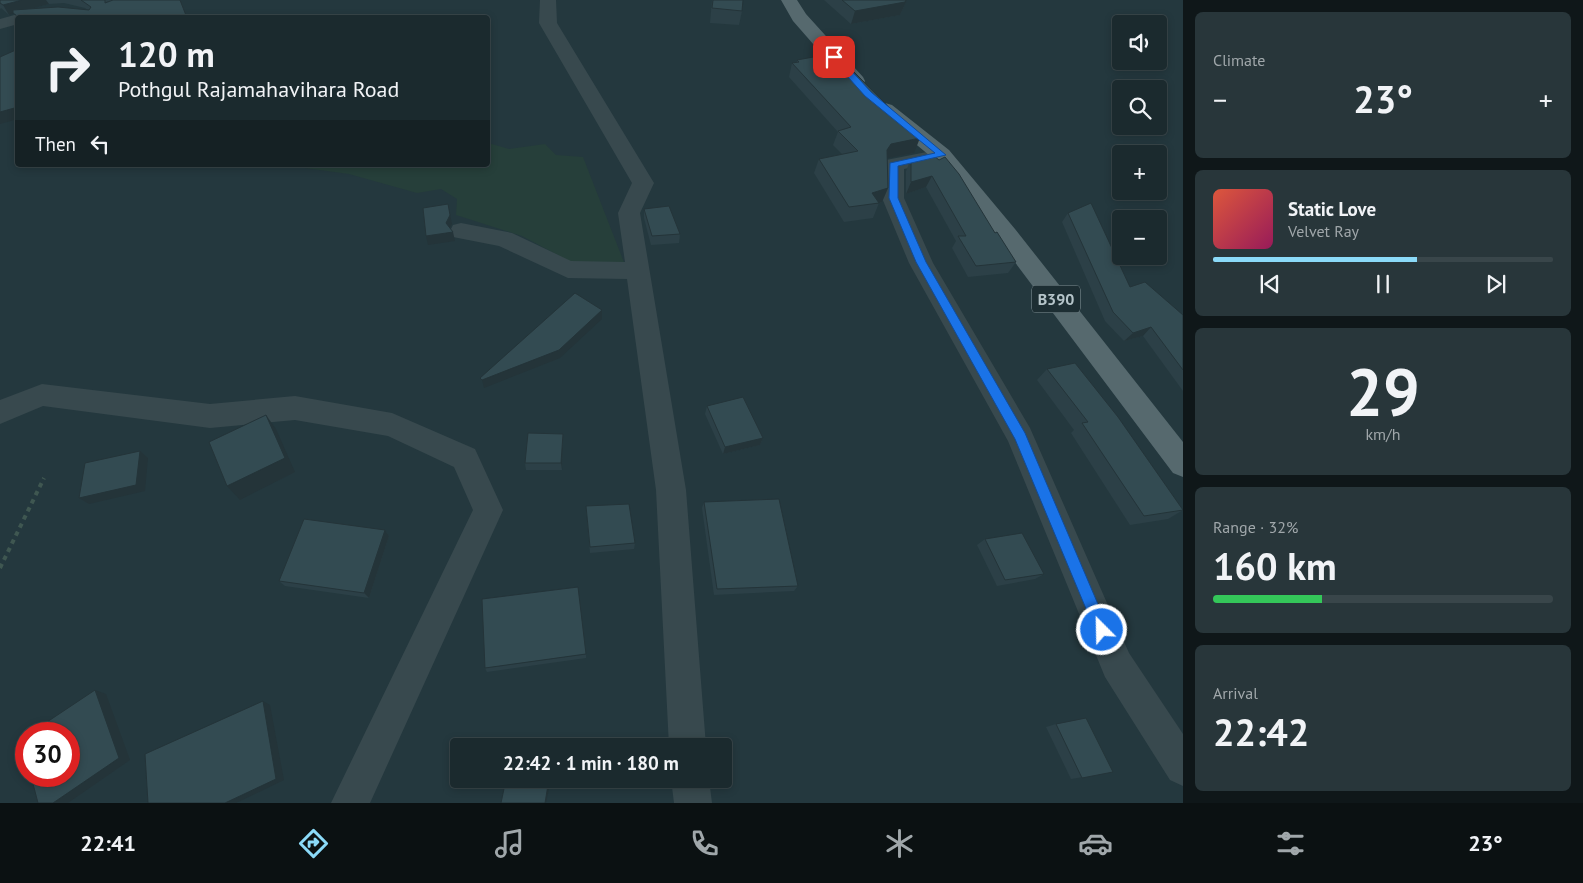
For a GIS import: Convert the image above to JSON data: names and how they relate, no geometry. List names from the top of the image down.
{
  "streets": {
    "main road": ["B390"]
  },
  "page": {
    "tile": [
      "Climate",
      ["29", "km/h"],
      ["Range · 32%", "160 km"],
      ["Arrival", "22:42"]
    ],
    "map_buttons": ["+", "−"],
    "turn": ["120 m", "Pothgul Rajamahavihara Road"],
    "heat": ["−", "23°", "+"],
    "then": "Then",
    "song": ["Static Love", "Velvet Ray"],
    "limit": "30",
    "trip": "22:42 · 1 min · 180 m",
    "tabs": ["22:41", "23°"]
  }
}
